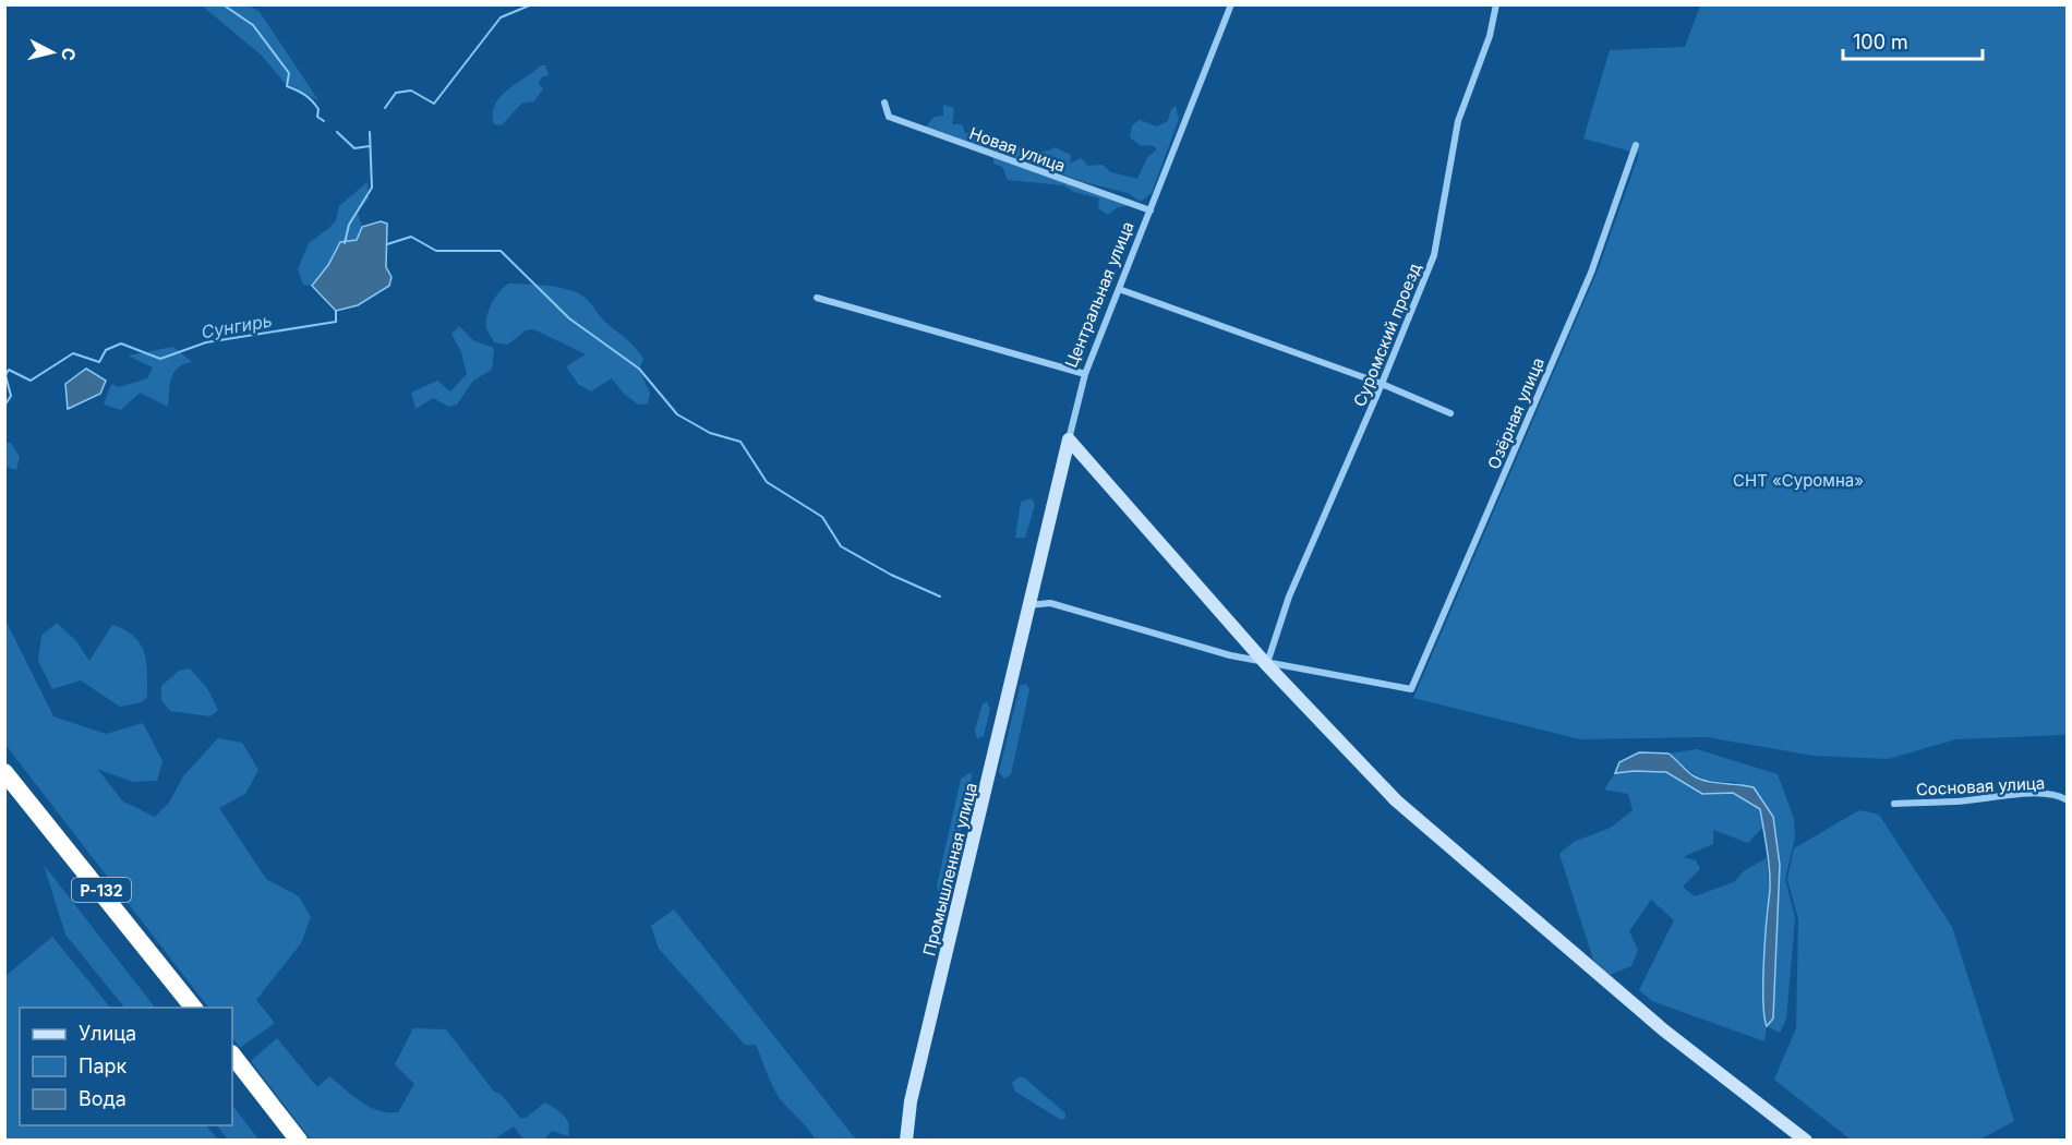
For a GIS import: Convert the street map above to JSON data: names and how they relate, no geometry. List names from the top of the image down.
{
  "streets": {
    "highway": ["Р-132"],
    "street": [
      "Новая улица",
      "Центральная улица",
      "Суромский проезд",
      "Озёрная улица",
      "Сосновая улица",
      "Промышленная улица"
    ]
  },
  "crossings": [
    ["Новая улица", "Центральная улица"],
    ["Центральная улица", "Промышленная улица"],
    ["Суромский проезд", "Озёрная улица"]
  ],
  "water": ["Сунгирь"],
  "parks": ["СНТ «Суромна»"],
  "legend": ["Улица", "Парк", "Вода"],
  "scale_bar": "100 m",
  "north": "right"
}
